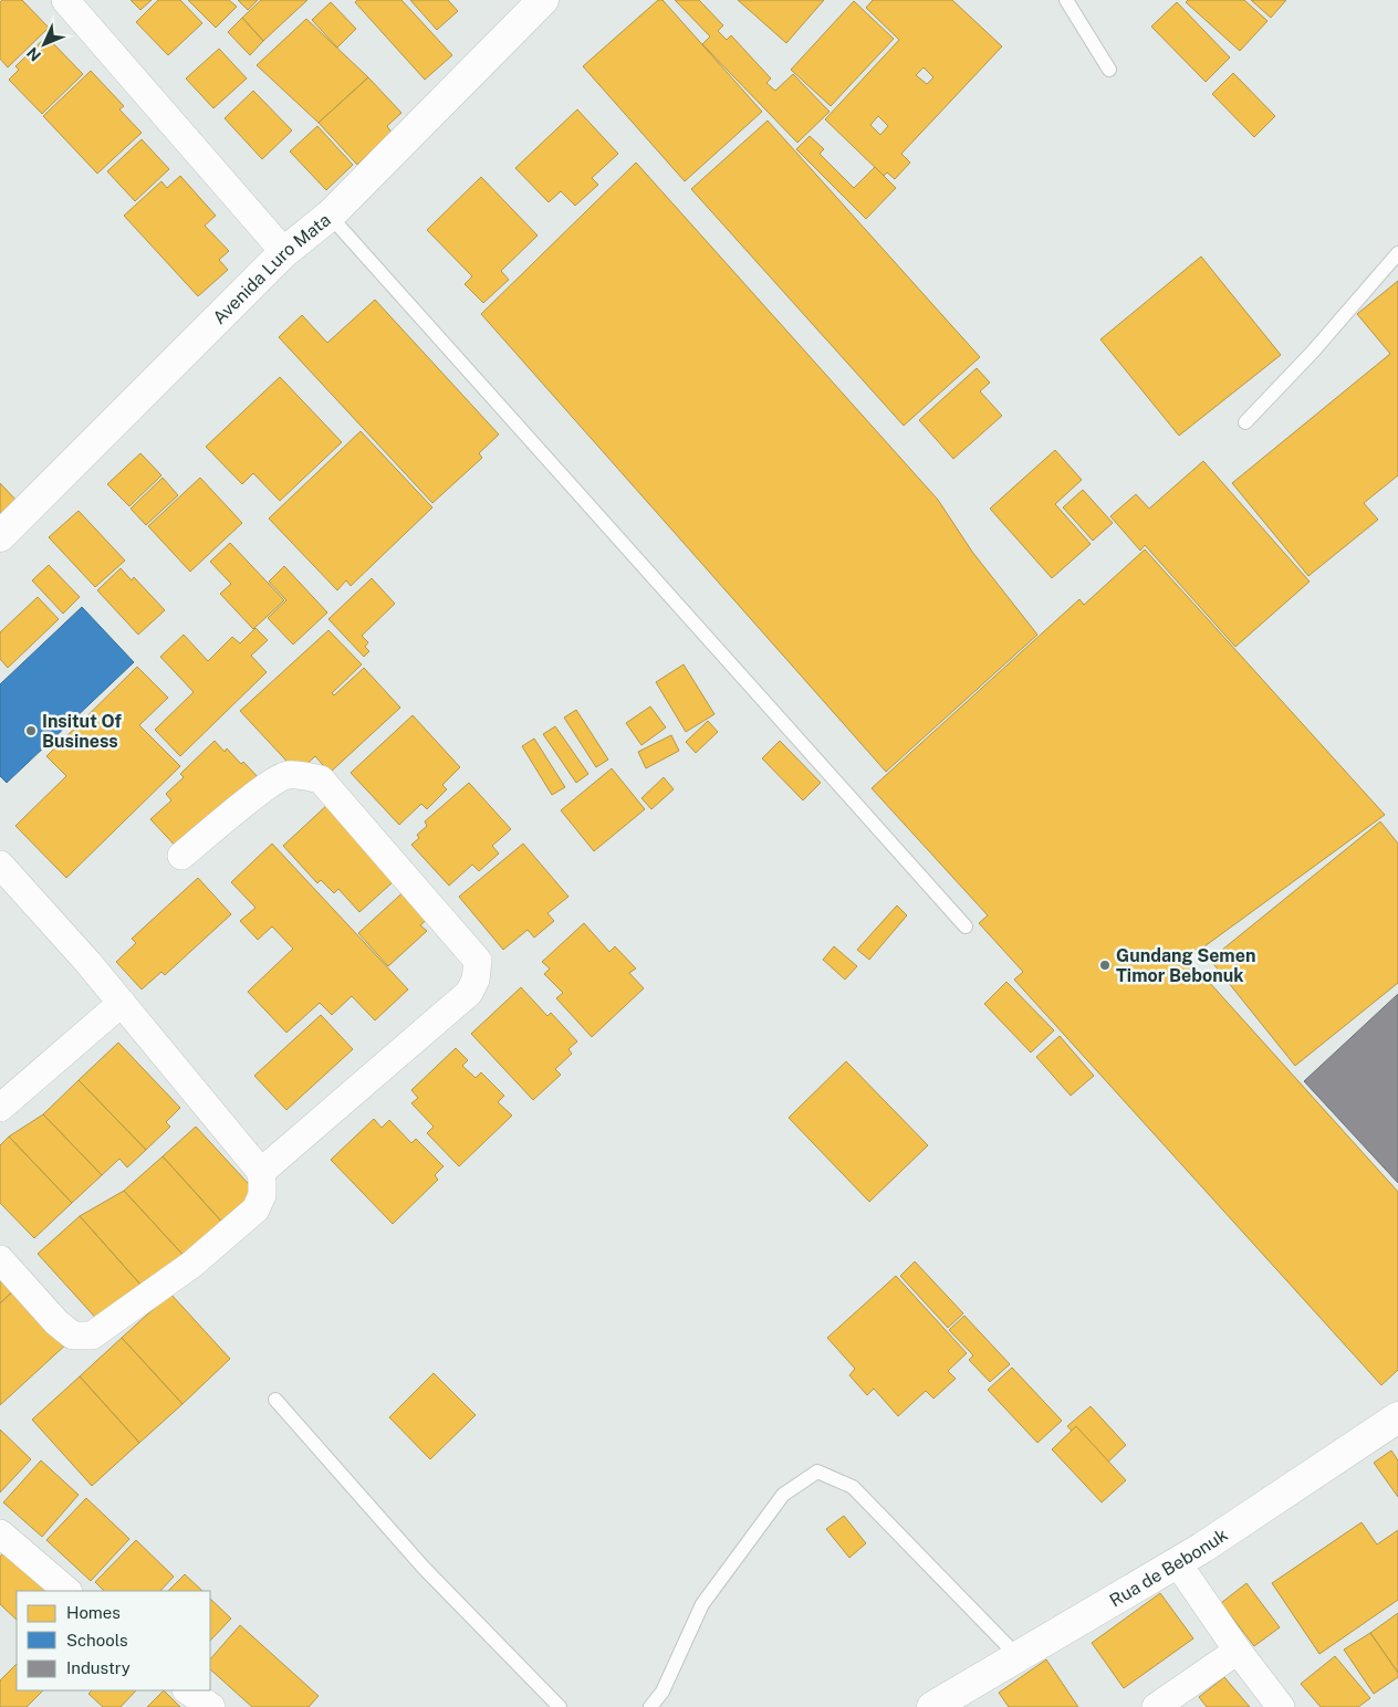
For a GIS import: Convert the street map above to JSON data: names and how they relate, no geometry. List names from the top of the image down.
{
  "streets": {
    "main road": ["Avenida Luro Mata", "Rua de Bebonuk"]
  },
  "places": ["Insitut Of Business", "Gundang Semen Timor Bebonuk"],
  "legend": ["Homes", "Schools", "Industry"],
  "north": "bottom left"
}
